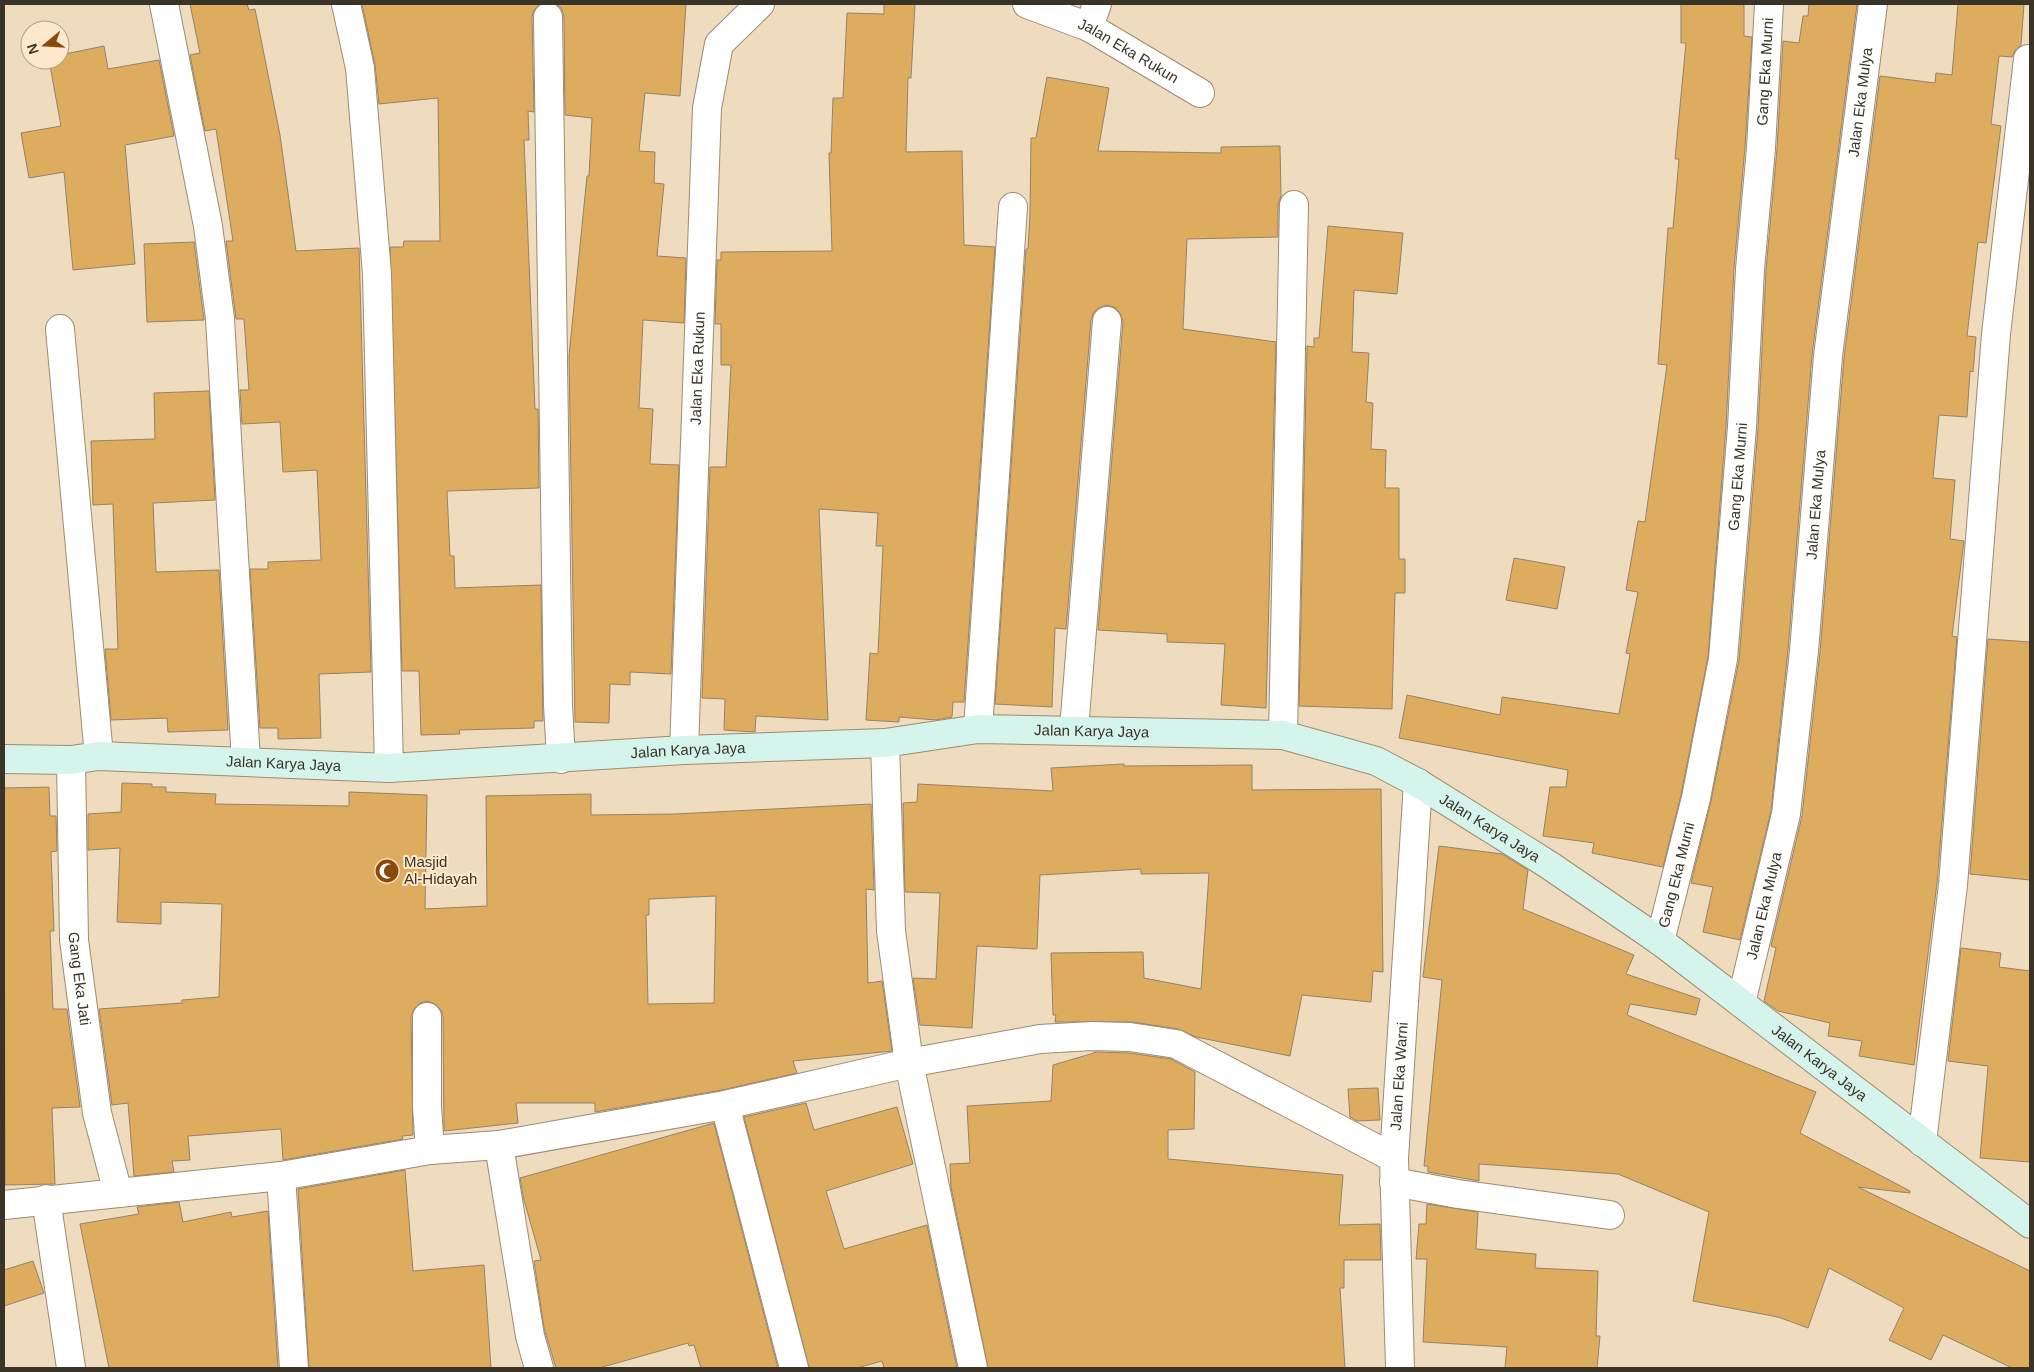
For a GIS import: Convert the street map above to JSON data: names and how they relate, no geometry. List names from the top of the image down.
{
  "streets": {
    "main road": ["Jalan Karya Jaya"],
    "street": [
      "Jalan Eka Rukun",
      "Gang Eka Murni",
      "Jalan Eka Mulya",
      "Gang Eka Jati",
      "Jalan Eka Warni"
    ]
  },
  "crossings": [
    ["Jalan Eka Rukun", "Jalan Karya Jaya"],
    ["Gang Eka Murni", "Jalan Karya Jaya"],
    ["Jalan Eka Mulya", "Jalan Karya Jaya"],
    ["Jalan Karya Jaya", "Gang Eka Jati"],
    ["Jalan Karya Jaya", "Jalan Eka Warni"]
  ],
  "places": {
    "mosque": ["Masjid Al-Hidayah"]
  },
  "north": "left"
}
